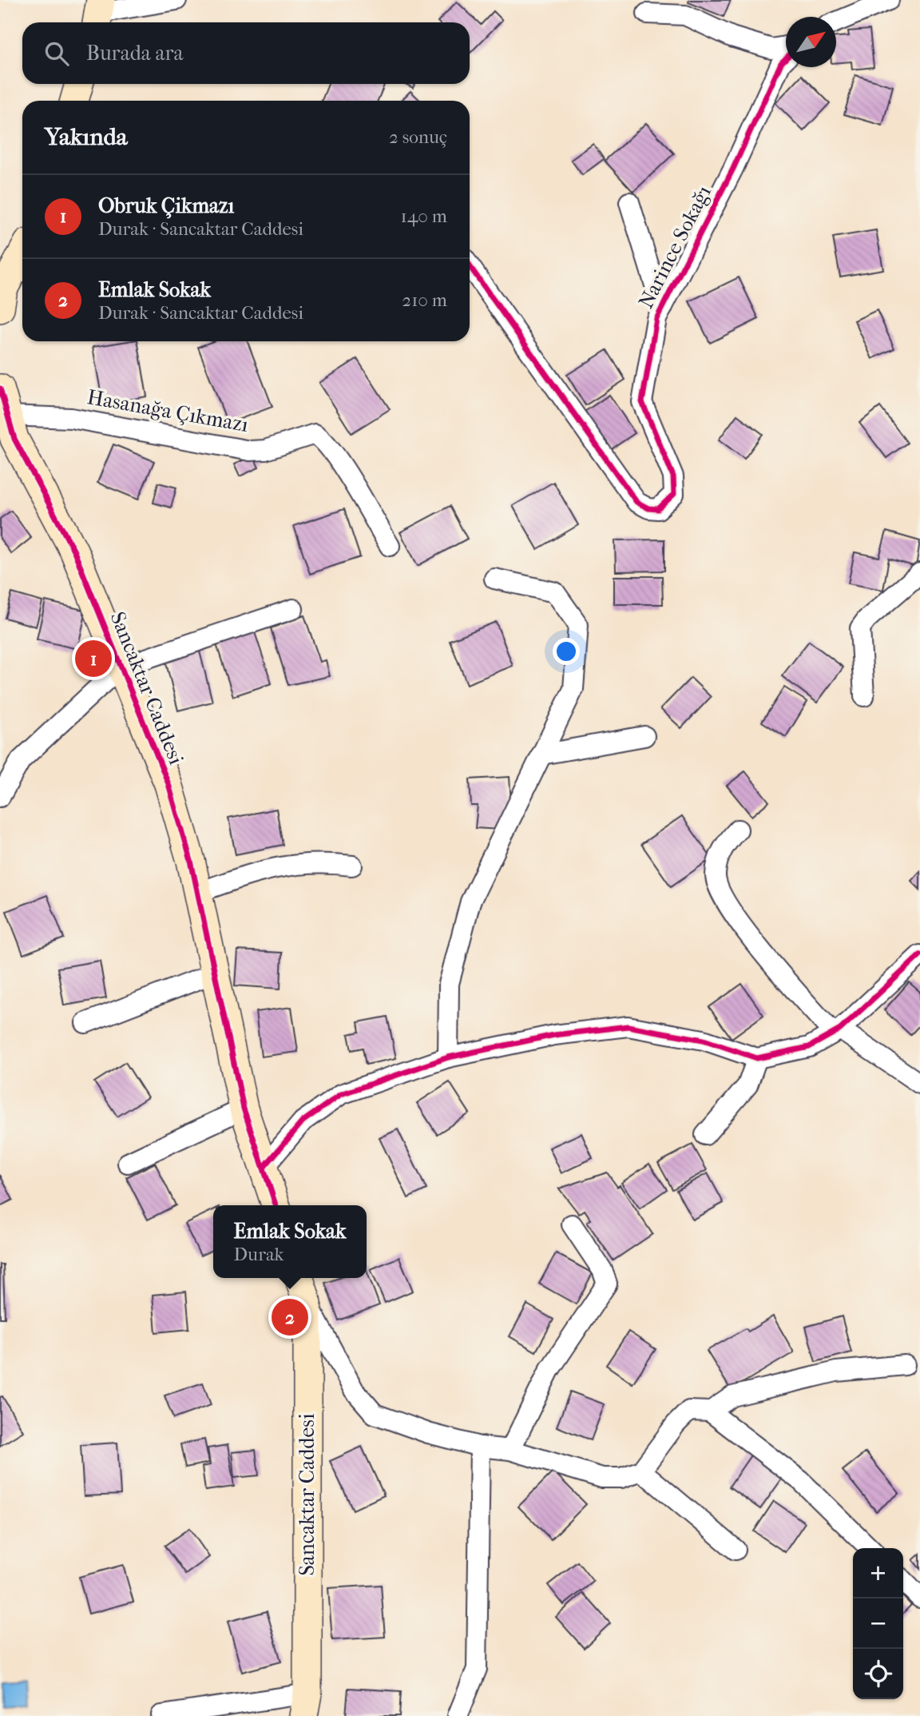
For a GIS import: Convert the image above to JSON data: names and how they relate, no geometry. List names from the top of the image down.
{
  "streets": {
    "street": ["Narince Sokağı", "Hasanağa Çıkmazı", "Sancaktar Caddesi"]
  },
  "crossings": [
    ["Hasanağa Çıkmazı", "Sancaktar Caddesi"]
  ],
  "north": "top right",
  "page": {
    "search": "Burada ara",
    "heading": ["Yakında", "2 sonuç"],
    "list": [
      {
        "mark": "1",
        "name": "Obruk Çikmazı",
        "note": "Durak · Sancaktar Caddesi",
        "value": "140 m"
      },
      {
        "mark": "2",
        "name": "Emlak Sokak",
        "note": "Durak · Sancaktar Caddesi",
        "value": "210 m"
      }
    ],
    "pins": ["1", "2"],
    "popup": ["Emlak Sokak", "Durak"],
    "map_buttons": ["+", "−"]
  }
}
